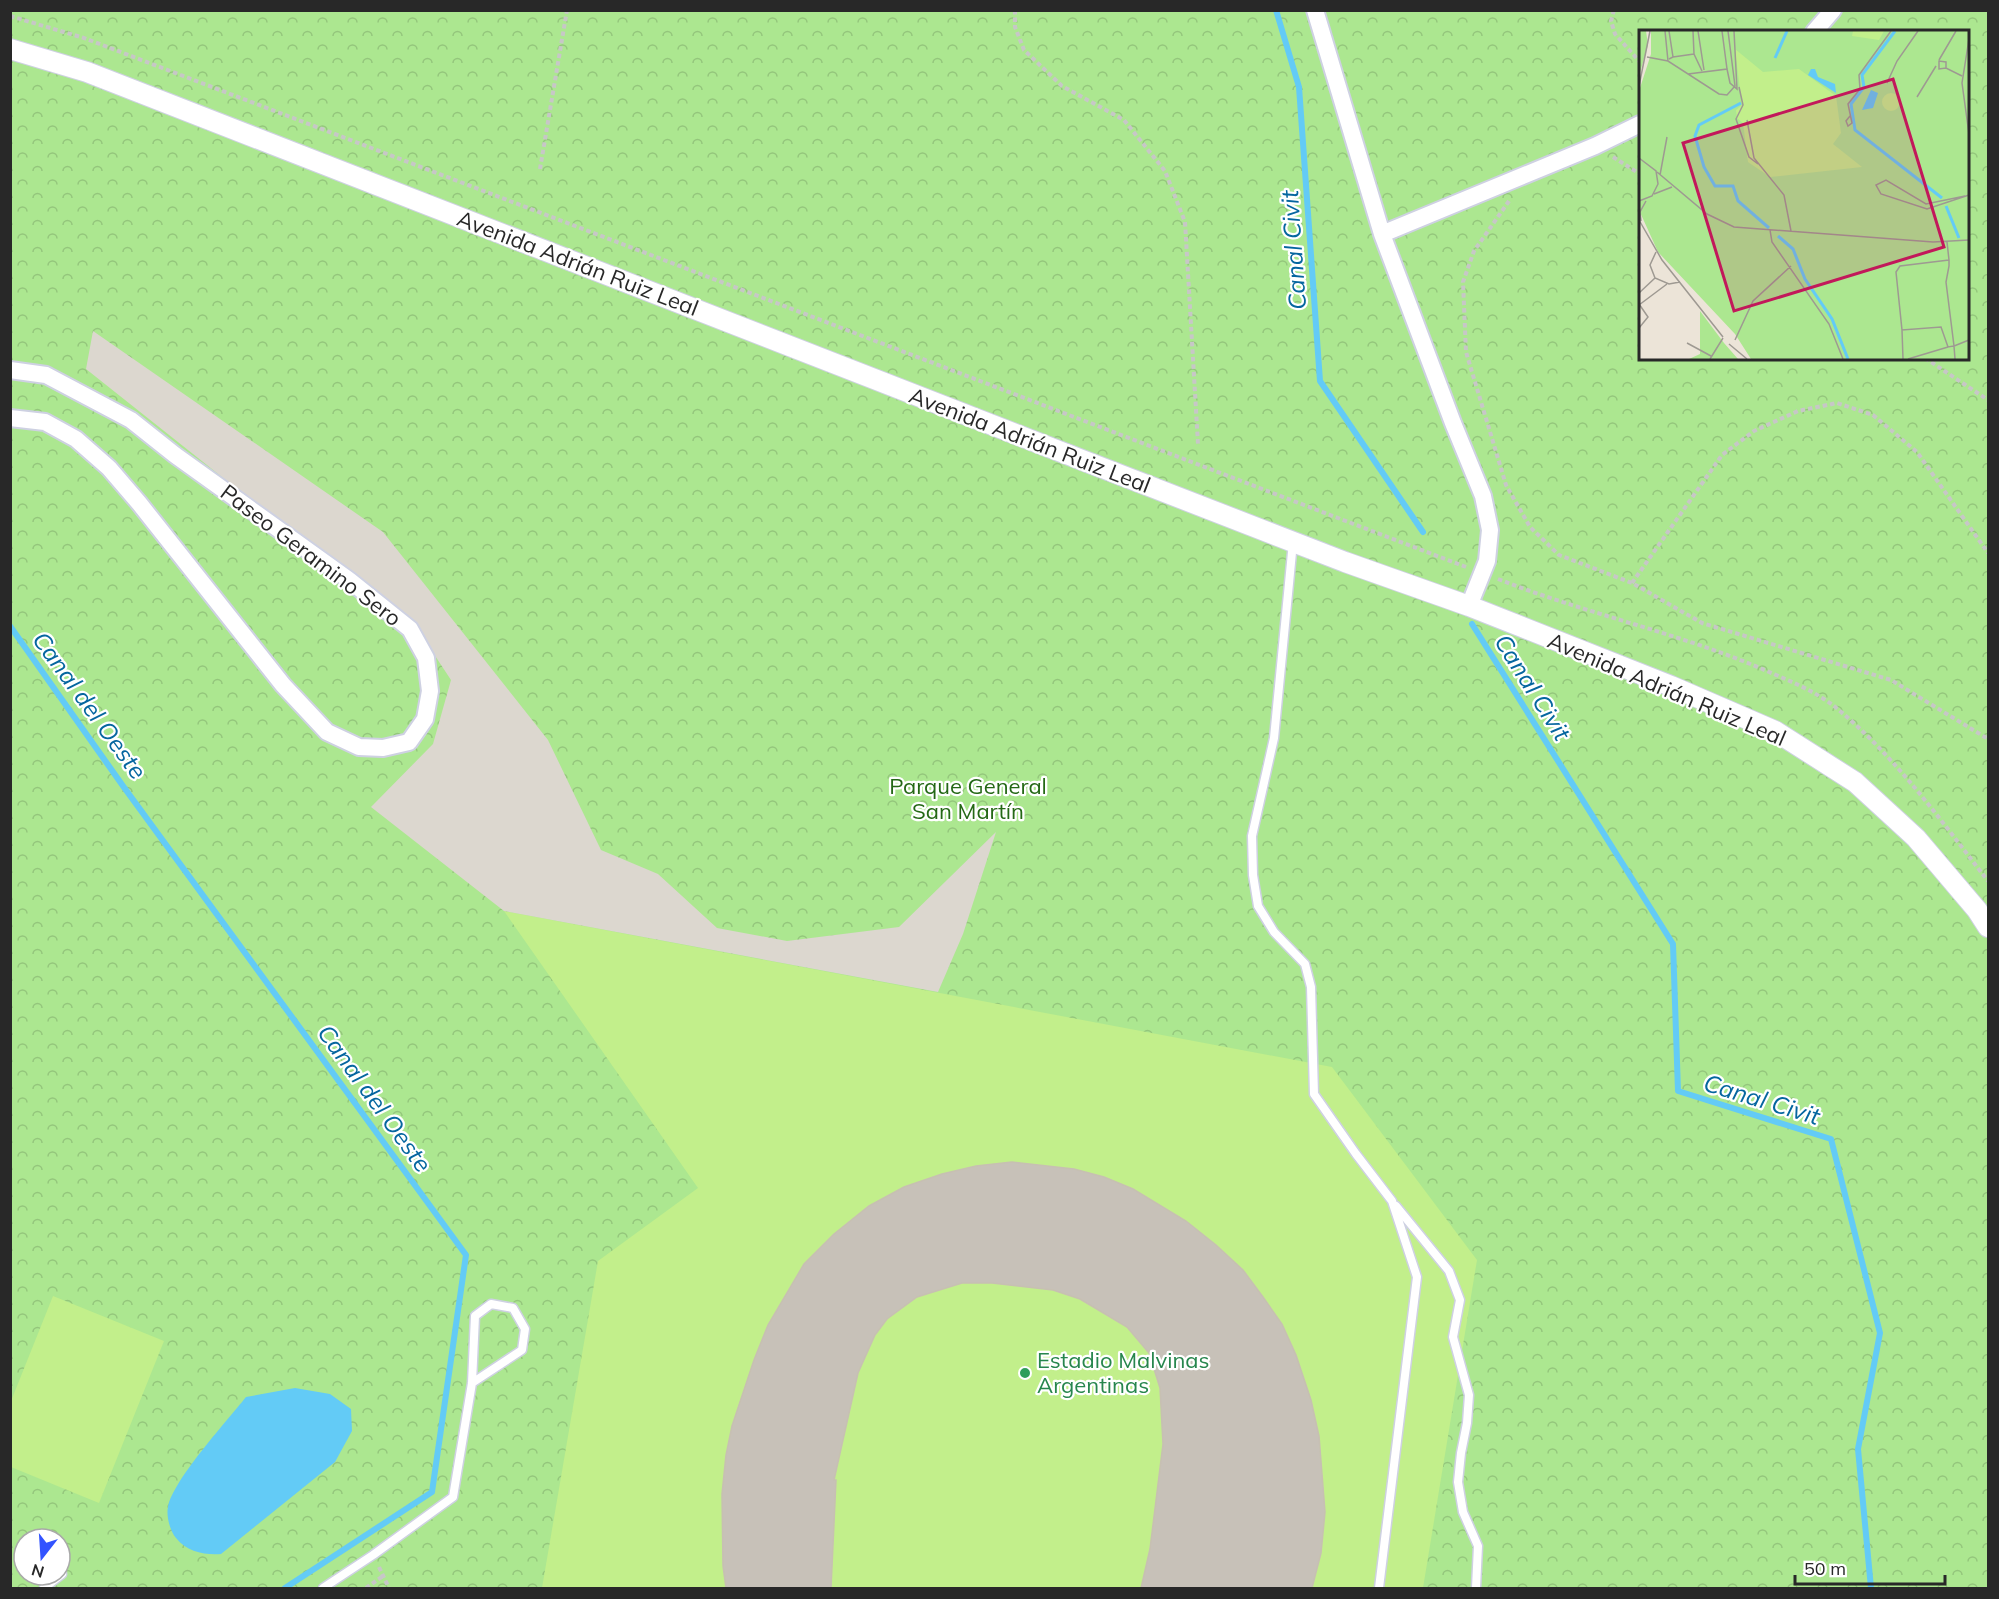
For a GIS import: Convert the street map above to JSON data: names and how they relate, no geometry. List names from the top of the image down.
{
  "streets": {
    "street": ["Avenida Adrián Ruiz Leal", "Paseo Geramino Sero"]
  },
  "water": ["Canal Civit", "Canal del Oeste"],
  "parks": ["Parque General San Martín"],
  "places": ["Estadio Malvinas Argentinas"],
  "scale_bar": "50 m",
  "north": "bottom"
}
